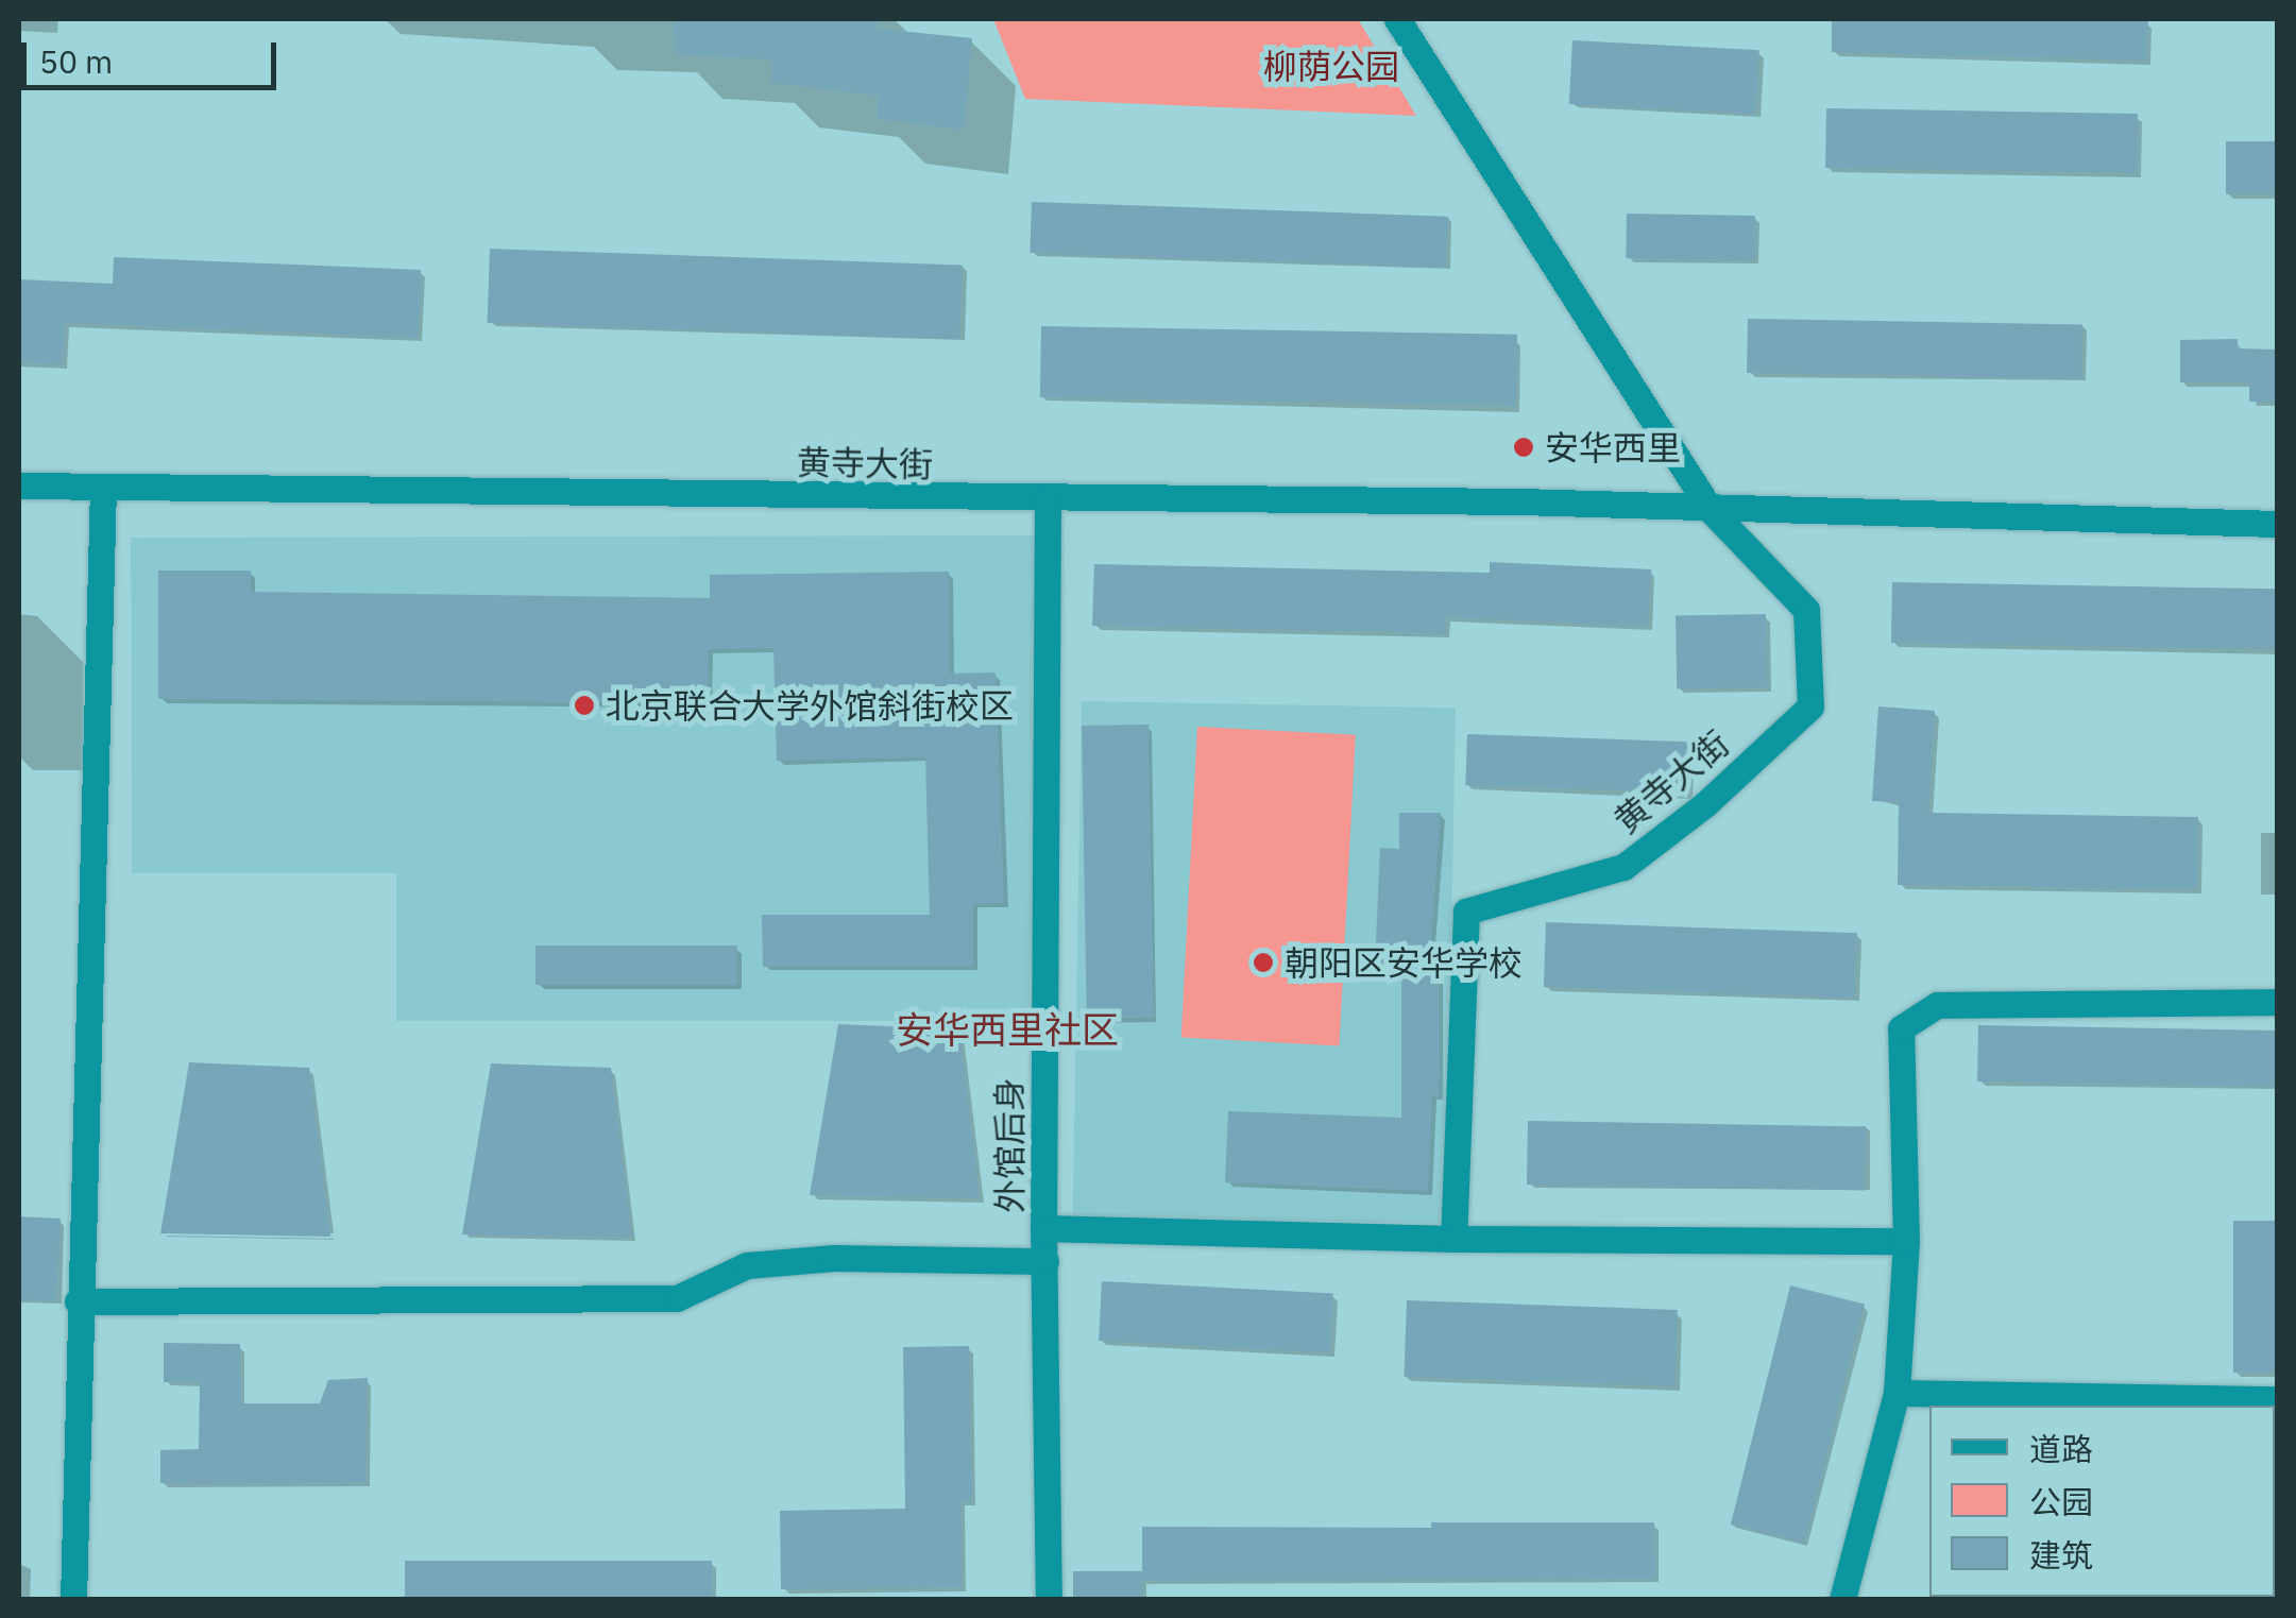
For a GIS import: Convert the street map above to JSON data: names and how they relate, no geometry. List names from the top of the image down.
{
  "streets": {
    "street": ["黄寺大街", "外馆后身"]
  },
  "crossings": [
    ["黄寺大街", "外馆后身"]
  ],
  "districts": ["安华西里社区"],
  "parks": ["柳荫公园"],
  "places": ["安华西里", "北京联合大学外馆斜街校区", "朝阳区安华学校"],
  "legend": ["道路", "公园", "建筑"],
  "scale_bar": "50 m"
}
